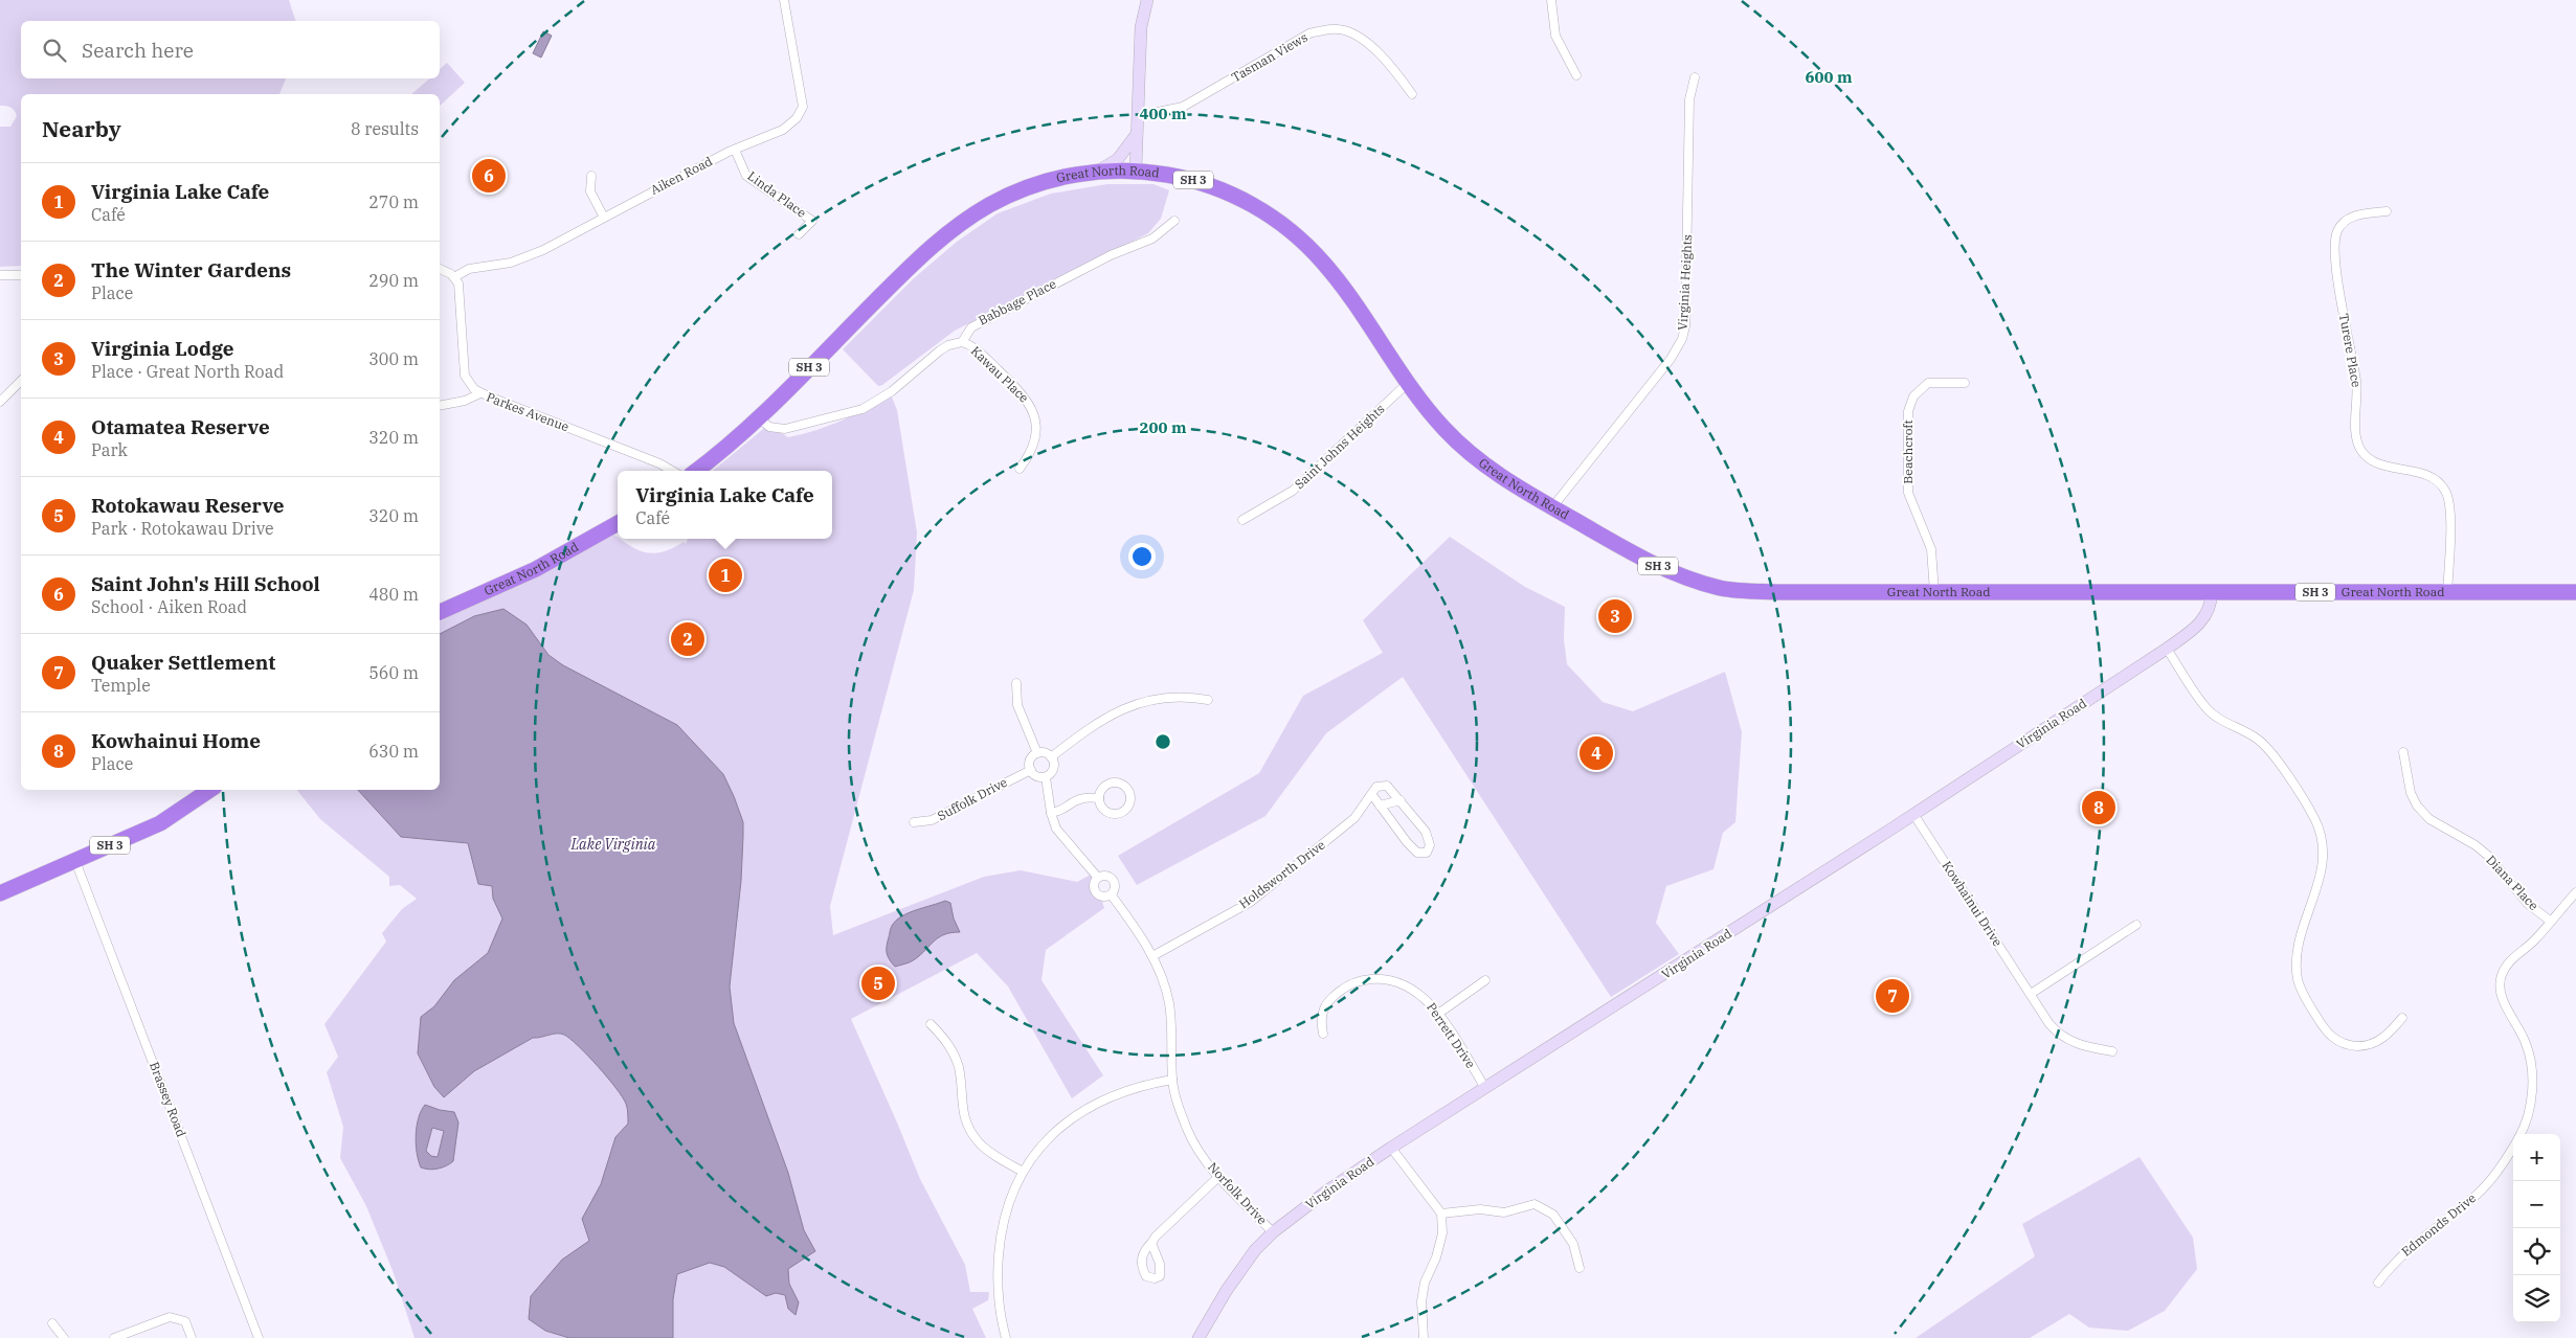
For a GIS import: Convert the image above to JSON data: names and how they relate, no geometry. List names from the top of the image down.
{
  "streets": {
    "highway": ["Great North Road", "SH 3"],
    "street": [
      "Tasman Views",
      "Aiken Road",
      "Linda Place",
      "Virginia Heights",
      "Babbage Place",
      "Turere Place",
      "Kawau Place",
      "Parkes Avenue",
      "Saint Johns Heights",
      "Beachcroft",
      "Virginia Road",
      "Suffolk Drive",
      "Holdsworth Drive",
      "Diana Place",
      "Kowhainui Drive",
      "Perrett Drive",
      "Brassey Road",
      "Norfolk Drive",
      "Edmonds Drive"
    ]
  },
  "crossings": [
    ["Aiken Road", "Linda Place"],
    ["Aiken Road", "Parkes Avenue"],
    ["Great North Road", "Virginia Heights"],
    ["Great North Road", "Babbage Place"],
    ["Great North Road", "Turere Place"],
    ["Great North Road", "Saint Johns Heights"],
    ["Great North Road", "Beachcroft"],
    ["Great North Road", "Virginia Road"],
    ["SH 3", "Brassey Road"],
    ["Babbage Place", "Kawau Place"],
    ["Virginia Road", "Kowhainui Drive"],
    ["Virginia Road", "Perrett Drive"],
    ["Virginia Road", "Norfolk Drive"],
    ["Suffolk Drive", "Norfolk Drive"],
    ["Holdsworth Drive", "Norfolk Drive"],
    ["Diana Place", "Edmonds Drive"]
  ],
  "water": ["Lake Virginia"],
  "page": {
    "search": "Search here",
    "heading": ["Nearby", "8 results"],
    "pins": [
      "6",
      "1",
      "3",
      "2",
      "4",
      "8",
      "5",
      "7"
    ],
    "list": [
      {
        "mark": "1",
        "name": "Virginia Lake Cafe",
        "note": "Café",
        "value": "270 m"
      },
      {
        "mark": "2",
        "name": "The Winter Gardens",
        "note": "Place",
        "value": "290 m"
      },
      {
        "mark": "3",
        "name": "Virginia Lodge",
        "note": "Place · Great North Road",
        "value": "300 m"
      },
      {
        "mark": "4",
        "name": "Otamatea Reserve",
        "note": "Park",
        "value": "320 m"
      },
      {
        "mark": "5",
        "name": "Rotokawau Reserve",
        "note": "Park · Rotokawau Drive",
        "value": "320 m"
      },
      {
        "mark": "6",
        "name": "Saint John's Hill School",
        "note": "School · Aiken Road",
        "value": "480 m"
      },
      {
        "mark": "7",
        "name": "Quaker Settlement",
        "note": "Temple",
        "value": "560 m"
      },
      {
        "mark": "8",
        "name": "Kowhainui Home",
        "note": "Place",
        "value": "630 m"
      }
    ],
    "popup": ["Virginia Lake Cafe", "Café"],
    "map_buttons": ["+", "−"]
  },
  "rings": ["600 m", "400 m", "200 m"]
}
